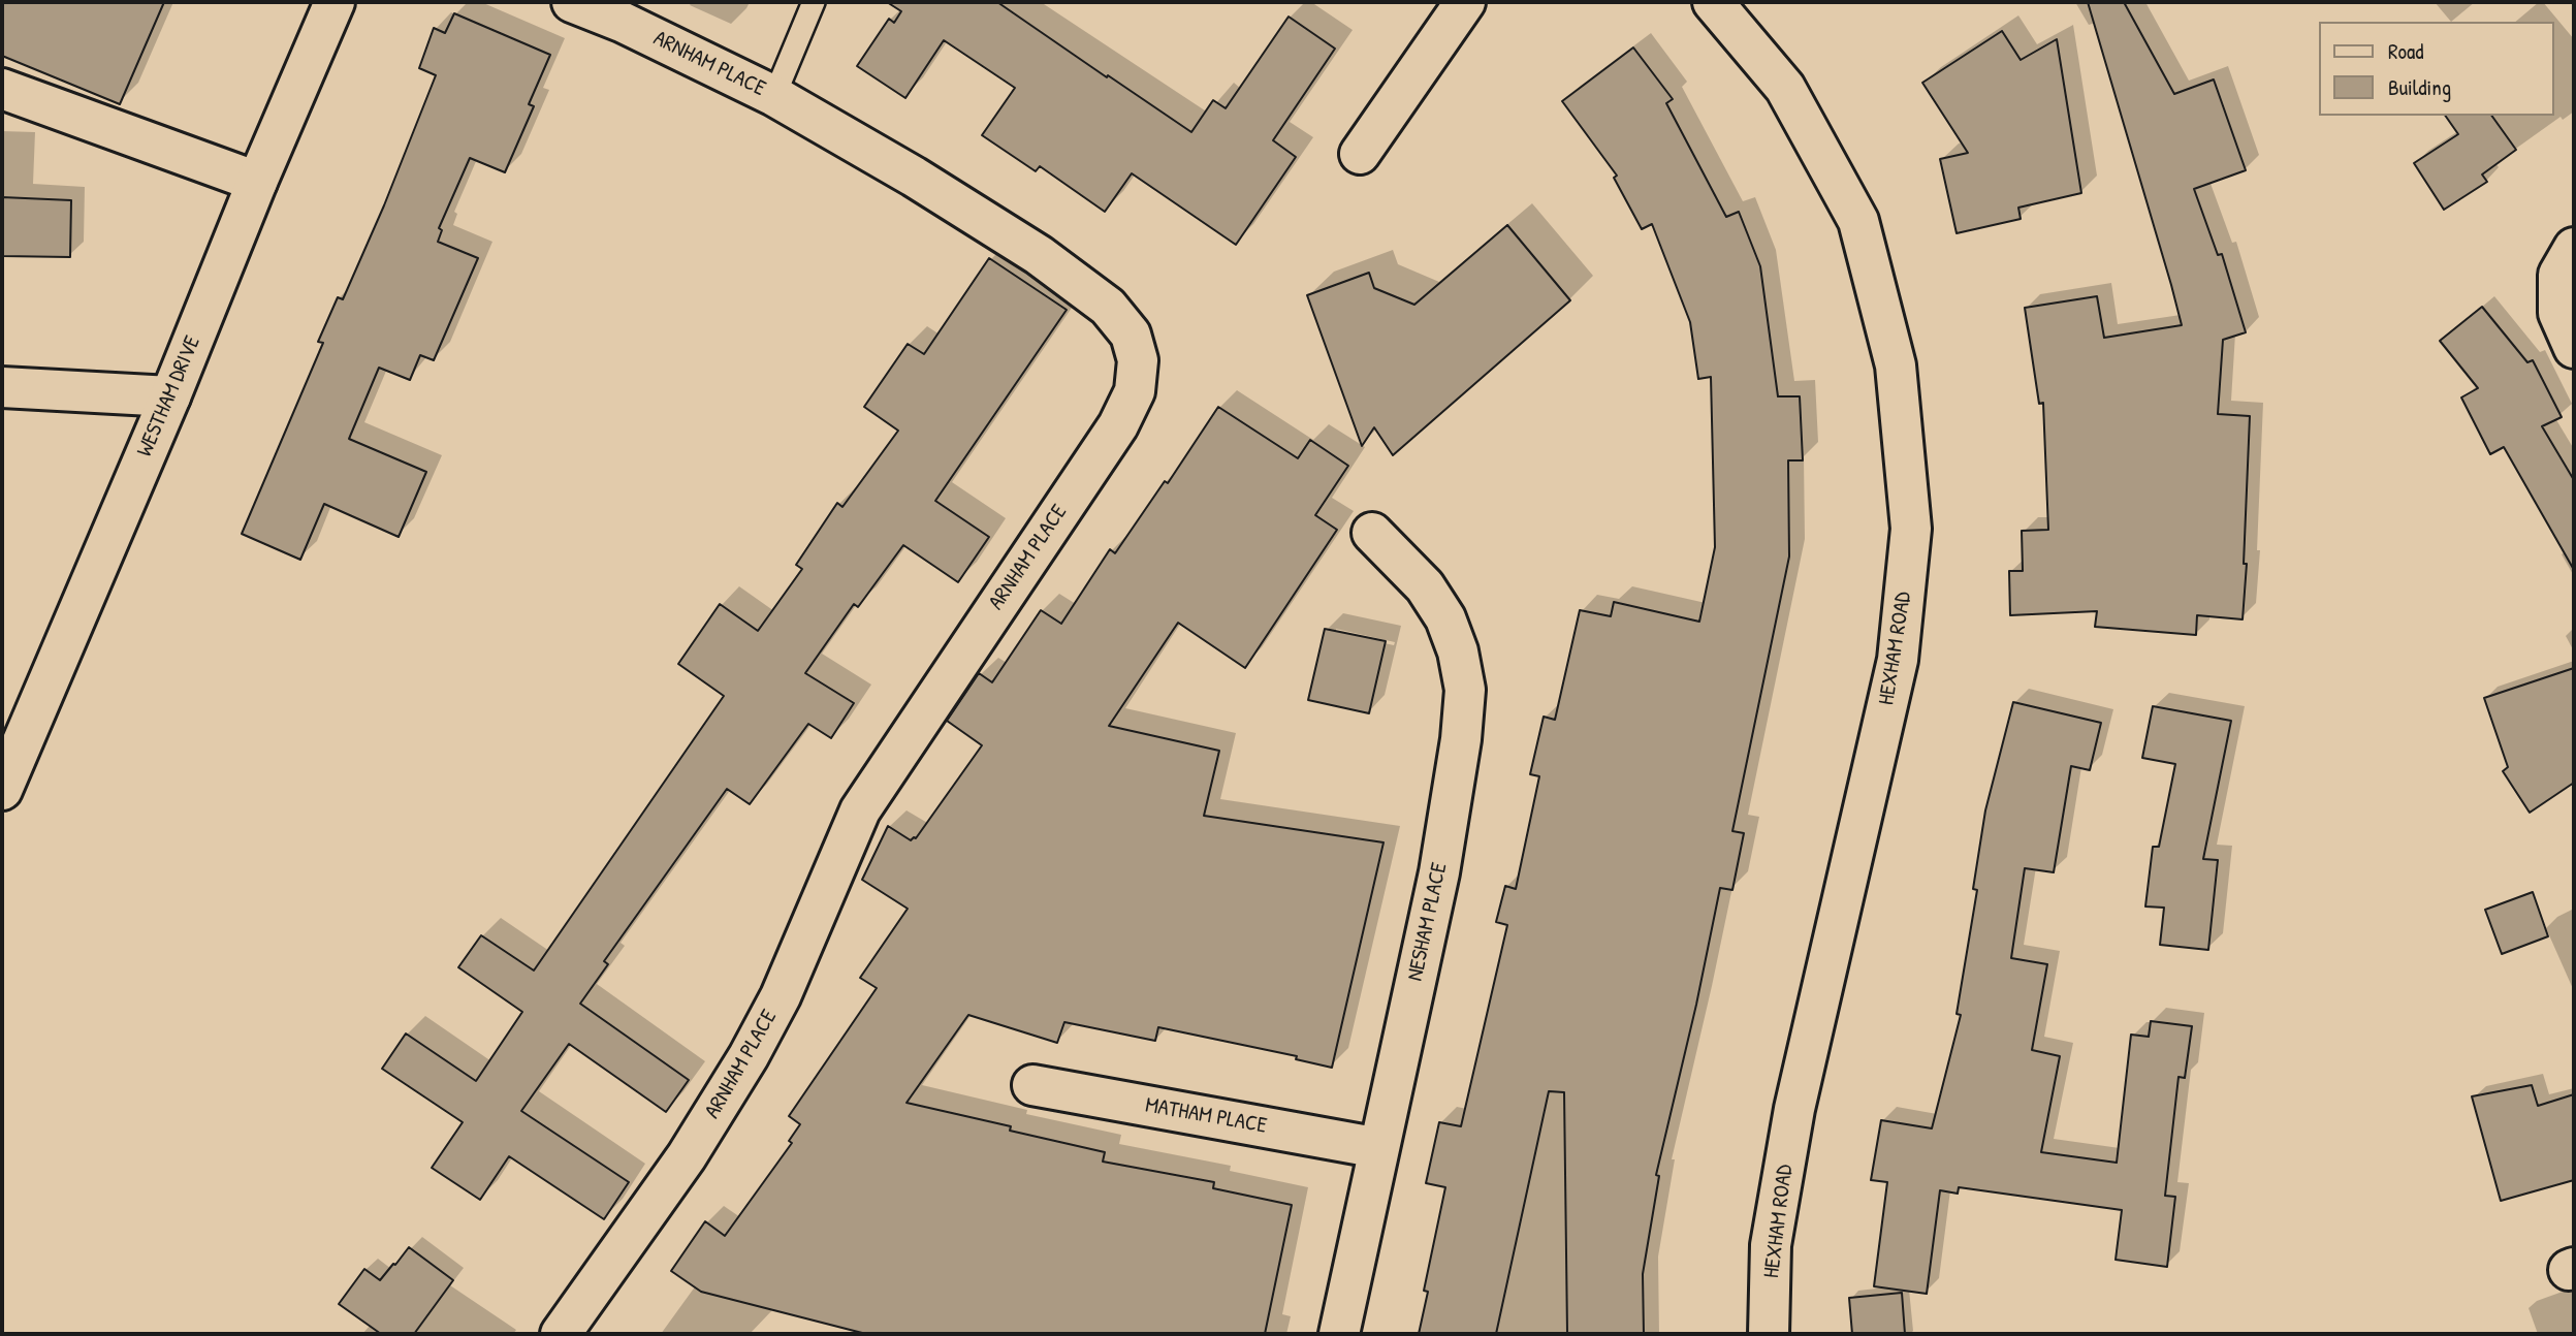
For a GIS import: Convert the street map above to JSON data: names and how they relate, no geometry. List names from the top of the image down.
{
  "streets": {
    "street": [
      "ARNHAM PLACE",
      "WESTHAM DRIVE",
      "HEXHAM ROAD",
      "NESHAM PLACE",
      "MATHAM PLACE"
    ]
  },
  "crossings": [
    ["NESHAM PLACE", "MATHAM PLACE"]
  ],
  "legend": ["Road", "Building"]
}
